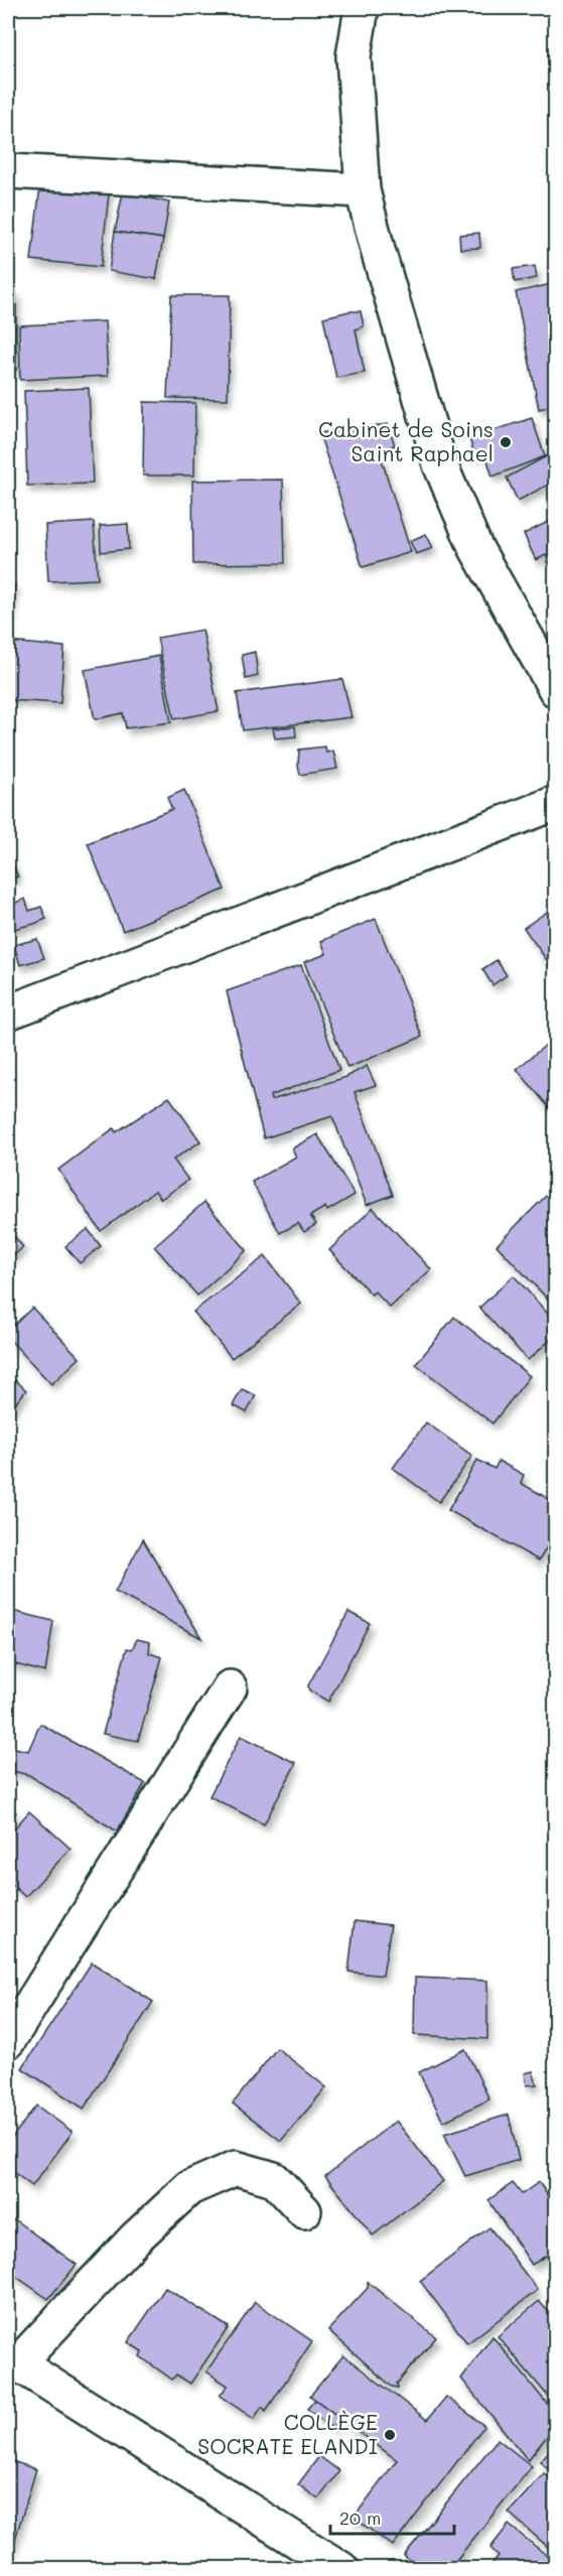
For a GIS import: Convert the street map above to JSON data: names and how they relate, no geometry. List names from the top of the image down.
{
  "places": ["Cabinet de Soins Saint Raphael", "COLLÈGE SOCRATE ELANDI"],
  "scale_bar": "20 m"
}
